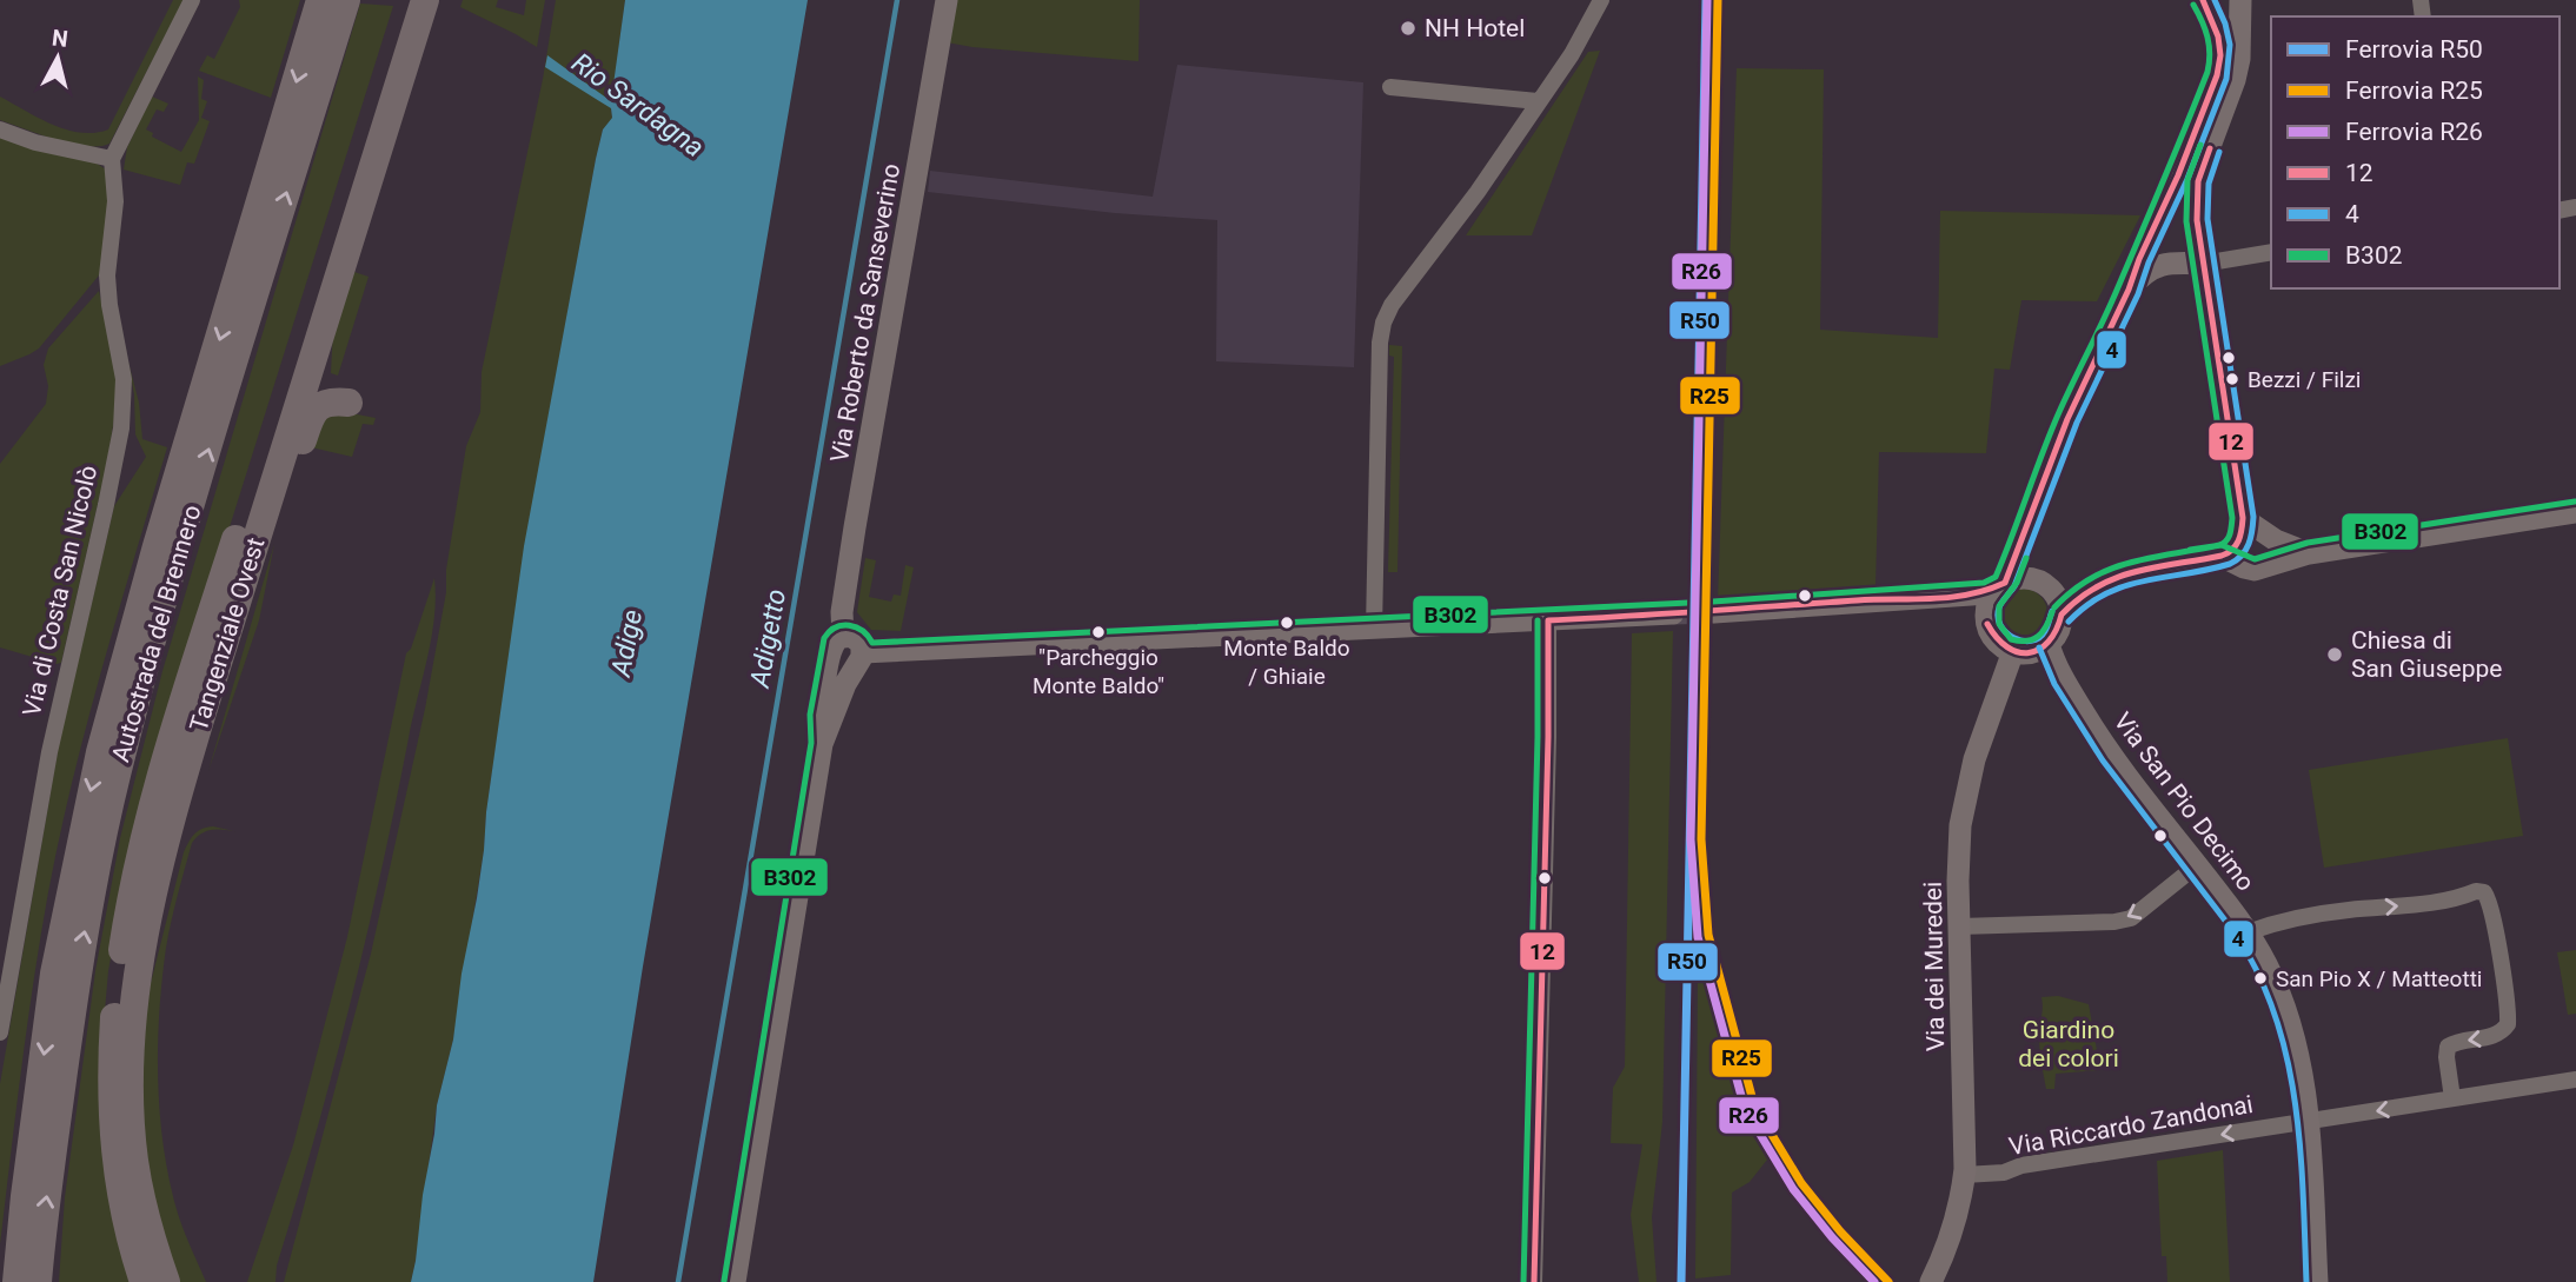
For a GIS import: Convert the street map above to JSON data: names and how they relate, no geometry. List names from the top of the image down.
{
  "streets": {
    "highway": ["Autostrada del Brennero", "Tangenziale Ovest"],
    "street": [
      "Via Roberto da Sanseverino",
      "Via di Costa San Nicolò",
      "Via San Pio Decimo",
      "Via dei Muredei",
      "Via Riccardo Zandonai"
    ]
  },
  "crossings": [
    ["Via San Pio Decimo", "Via dei Muredei"],
    ["Via San Pio Decimo", "Via Riccardo Zandonai"],
    ["Via dei Muredei", "Via Riccardo Zandonai"]
  ],
  "one_way": ["Via Riccardo Zandonai"],
  "water": ["Rio Sardagna", "Adigetto", "Adige"],
  "parks": ["Giardino dei colori"],
  "places": [
    "NH Hotel",
    "Bezzi / Filzi",
    "Monte Baldo / Ghiaie",
    "\"Parcheggio Monte Baldo\"",
    "Chiesa di San Giuseppe",
    "San Pio X / Matteotti"
  ],
  "lines": [
    "rail line R50",
    "rail line R25",
    "rail line R26",
    "transit line 12",
    "transit line 4",
    "transit line B302"
  ],
  "legend": [
    "Ferrovia R50",
    "Ferrovia R25",
    "Ferrovia R26",
    "12",
    "4",
    "B302"
  ],
  "north": "top"
}
